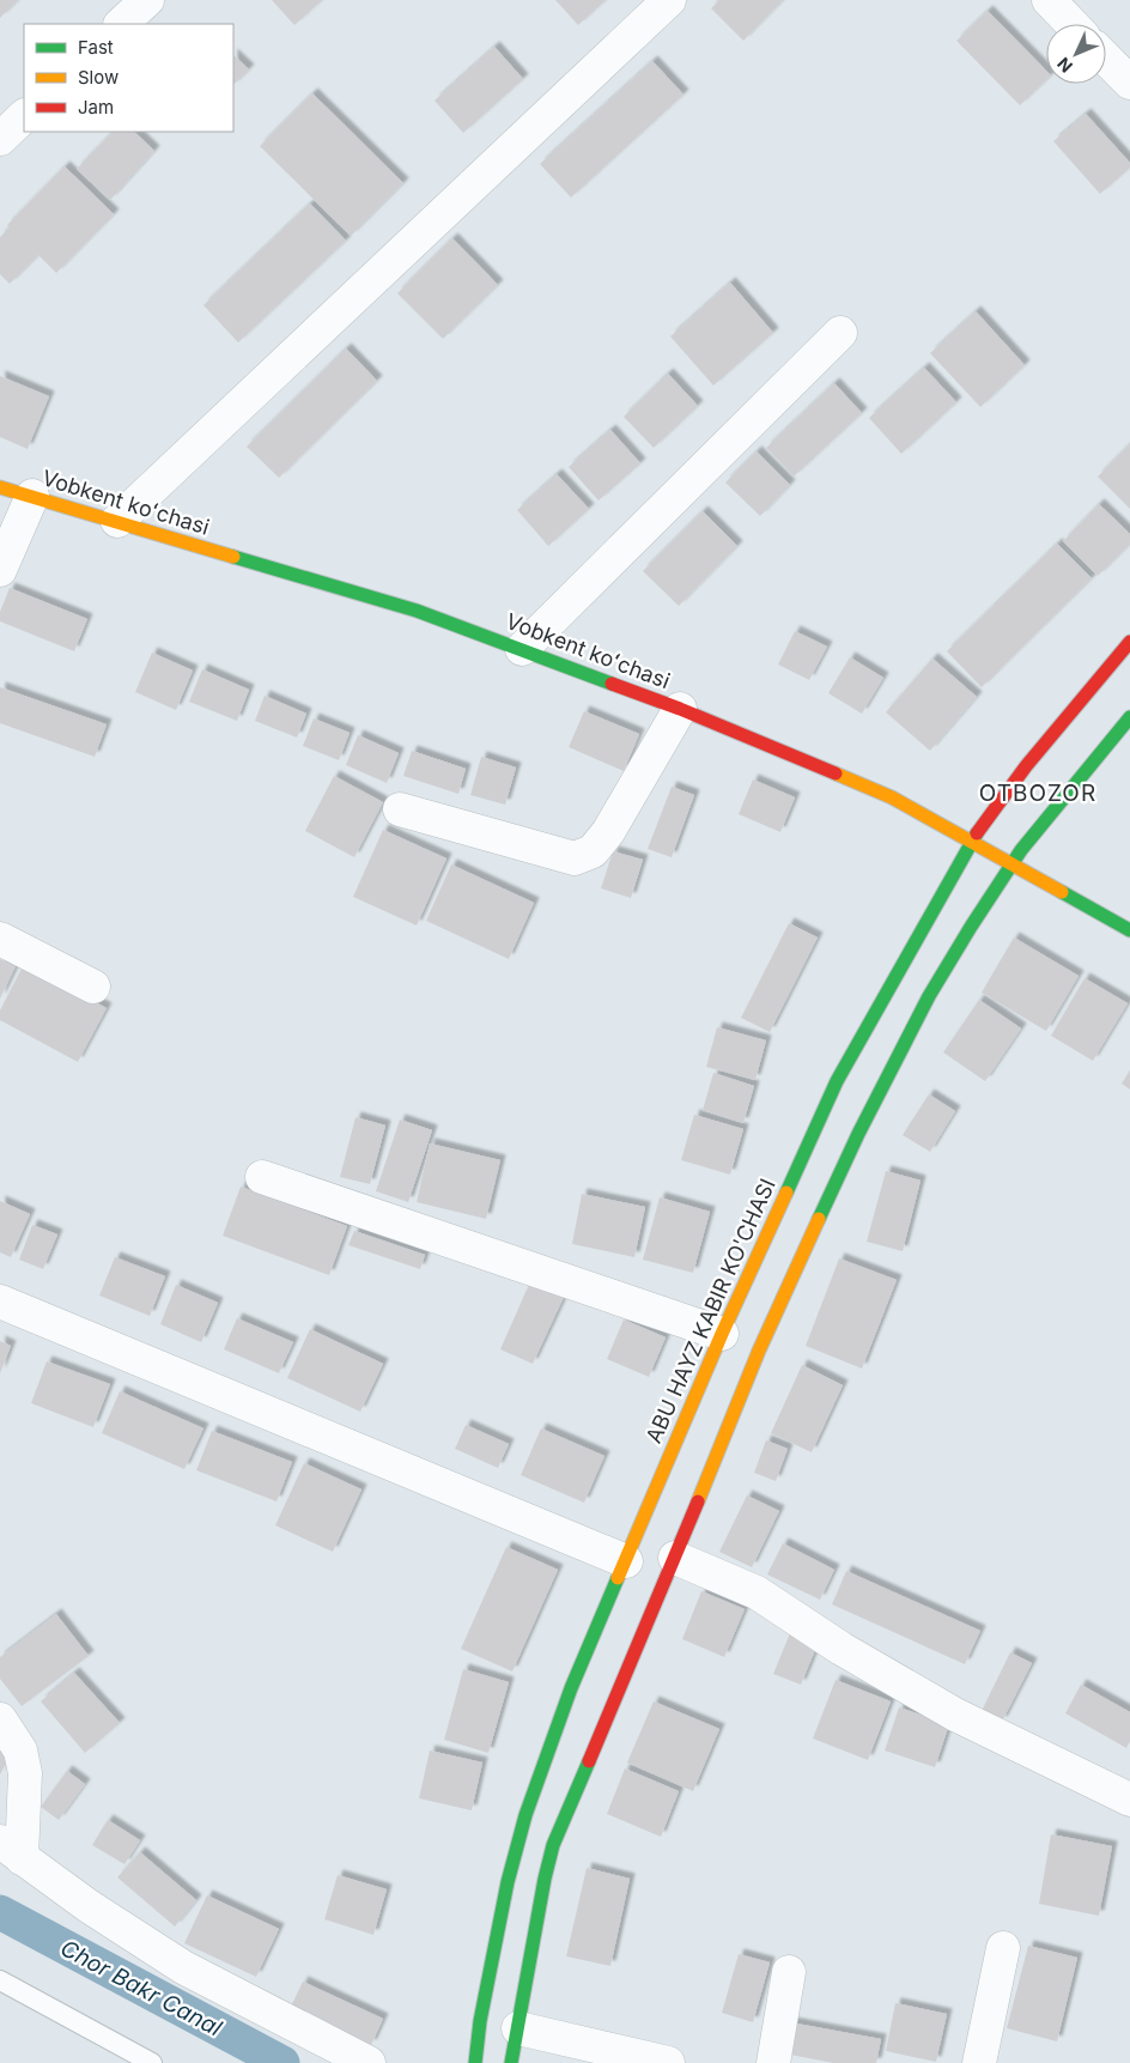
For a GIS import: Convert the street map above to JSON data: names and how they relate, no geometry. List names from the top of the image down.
{
  "streets": {
    "main road": ["Vobkent koʻchasi", "ABU HAYZ KABIR KO'CHASI"]
  },
  "crossings": [
    ["Vobkent koʻchasi", "ABU HAYZ KABIR KO'CHASI"]
  ],
  "districts": ["OTBOZOR"],
  "water": ["Chor Bakr Canal"],
  "legend": ["Fast", "Slow", "Jam"],
  "north": "bottom left"
}
